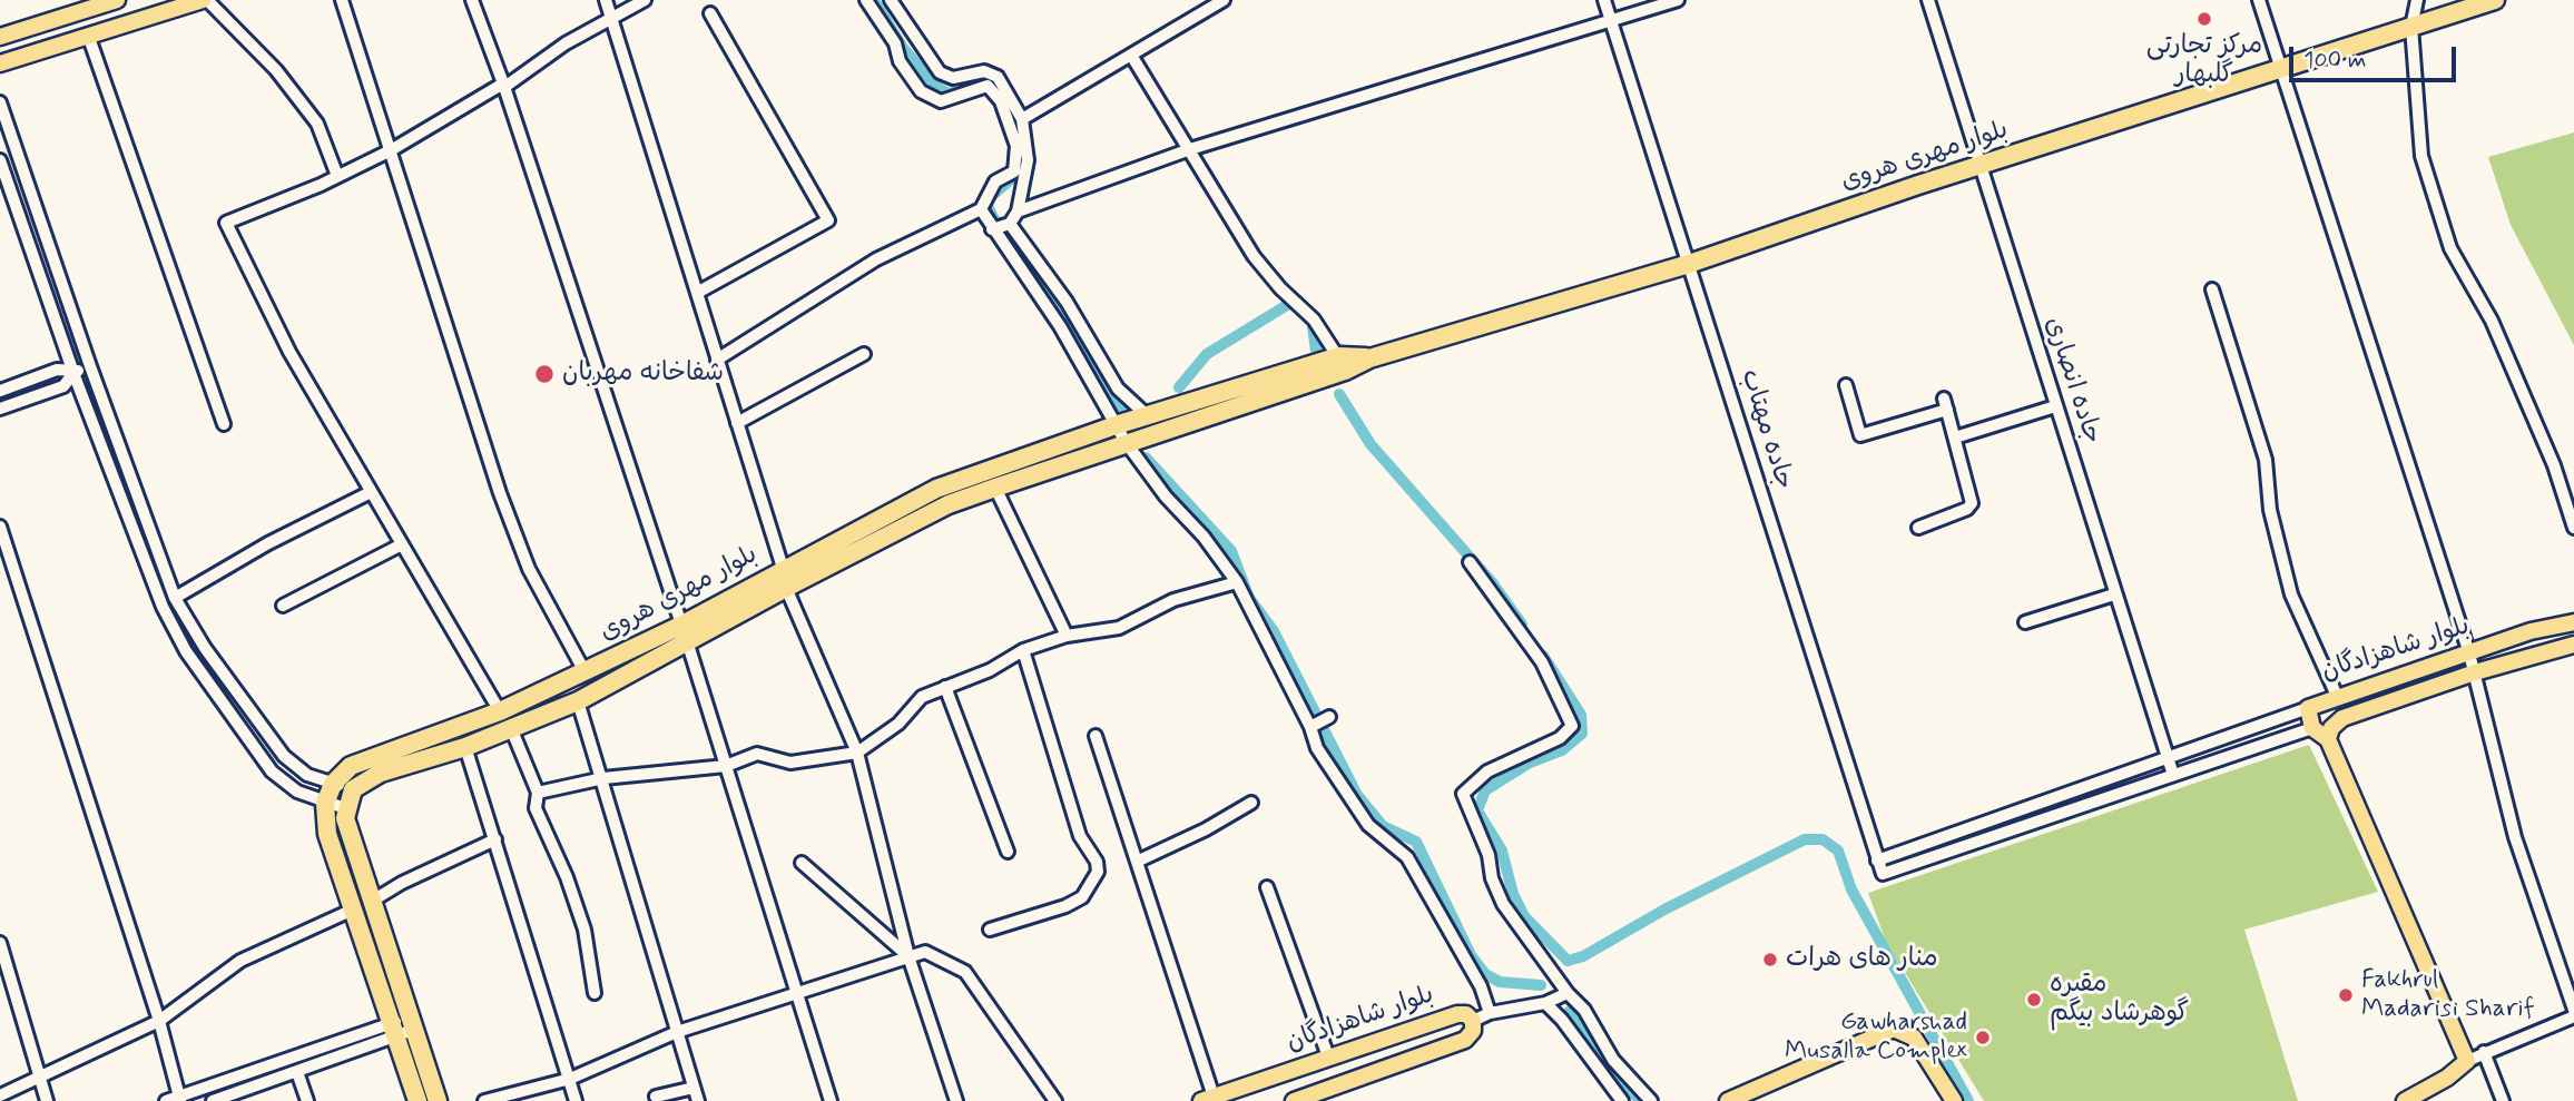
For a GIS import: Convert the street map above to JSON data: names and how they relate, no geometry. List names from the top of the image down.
{
  "streets": {
    "highway": ["بلوار مهری هروی"],
    "main road": ["بلوار شاهزادگان"],
    "street": ["جاده انصاری", "جاده مهتاب"]
  },
  "crossings": [
    ["بلوار مهری هروی", "جاده انصاری"],
    ["بلوار مهری هروی", "جاده مهتاب"],
    ["جاده انصاری", "جاده مهتاب"]
  ],
  "places": [
    "مرکز تجارتی گلبهار",
    "شفاخانه مهربان",
    "منار های هرات",
    "Fakhrul Madarisi Sharif",
    "مقبره گوهرشاد بیگم",
    "Gawharshad Musalla Complex"
  ],
  "scale_bar": "100 m"
}
